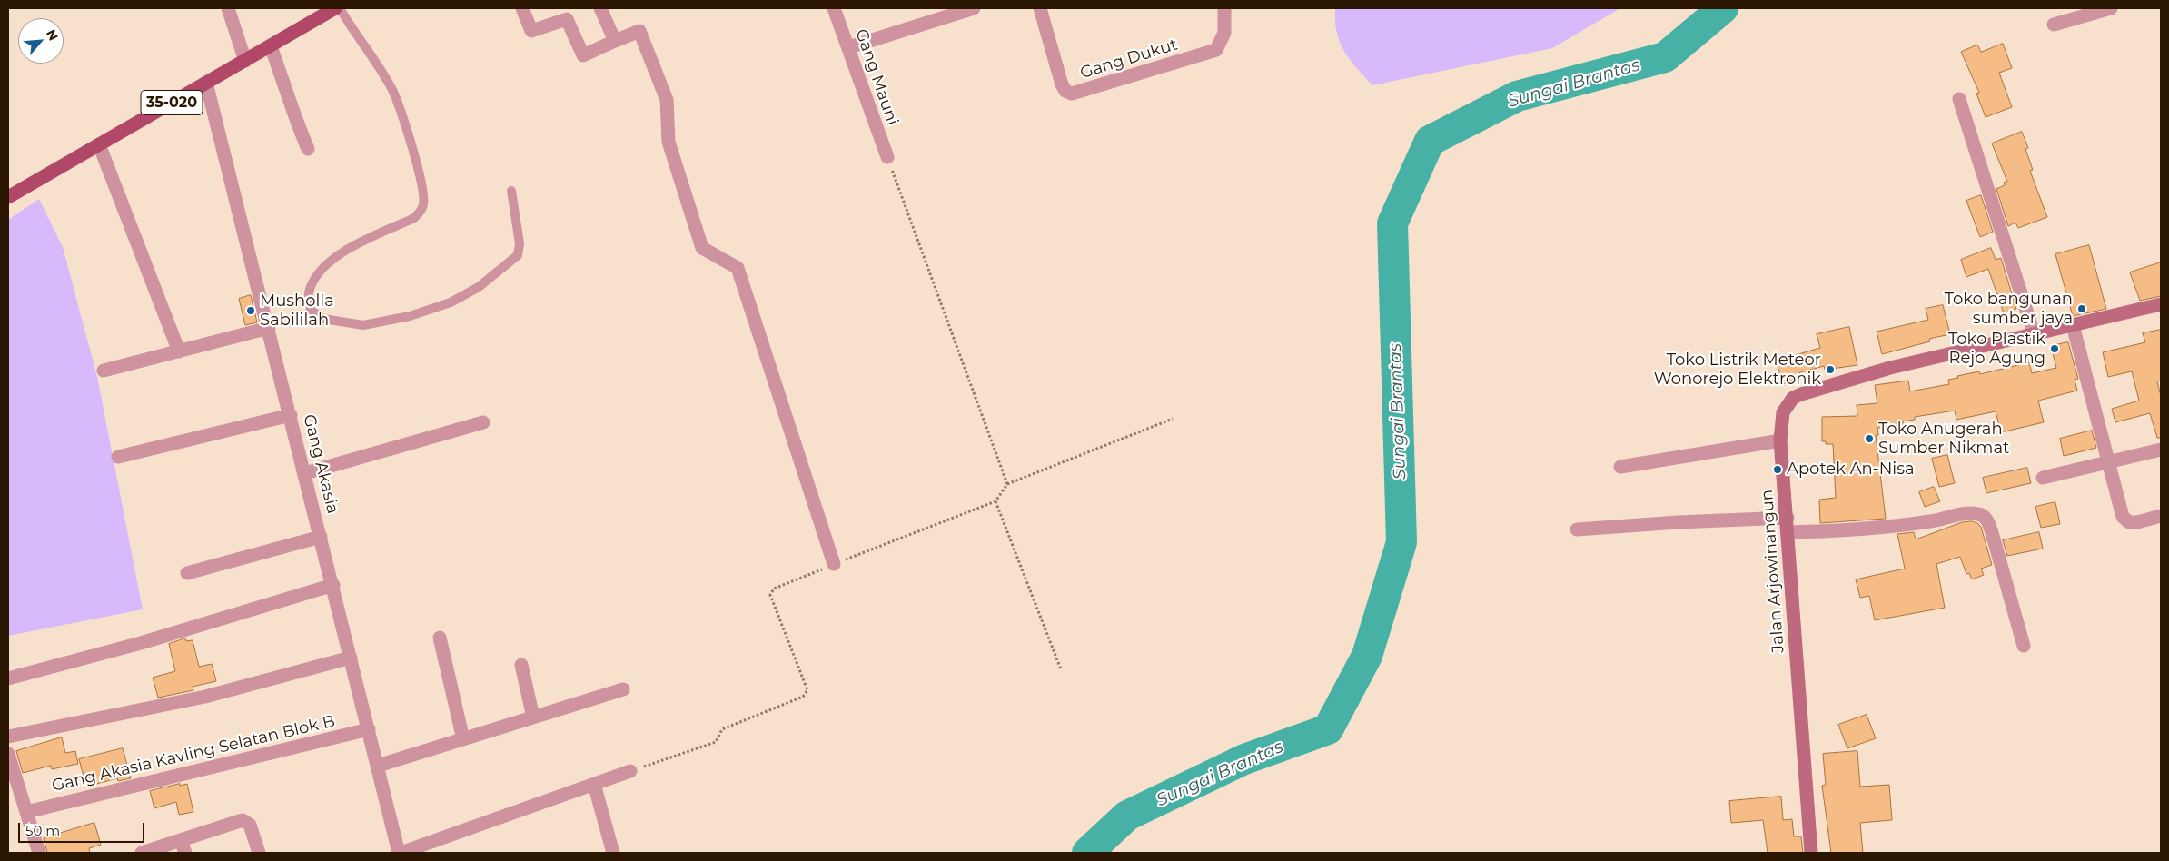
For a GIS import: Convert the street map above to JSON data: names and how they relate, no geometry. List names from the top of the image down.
{
  "streets": {
    "main road": ["35-020", "Jalan Arjowinangun"],
    "street": [
      "Gang Dukut",
      "Gang Mauni",
      "Gang Akasia",
      "Gang Akasia Kavling Selatan Blok B"
    ]
  },
  "crossings": [
    ["35-020", "Gang Akasia"],
    ["Gang Akasia", "Gang Akasia Kavling Selatan Blok B"]
  ],
  "water": ["Sungai Brantas"],
  "places": [
    "Toko bangunan sumber jaya",
    "Musholla Sabililah",
    "Toko Plastik Rejo Agung",
    "Toko Listrik Meteor Wonorejo Elektronik",
    "Toko Anugerah Sumber Nikmat",
    "Apotek An-Nisa"
  ],
  "scale_bar": "50 m",
  "north": "top right"
}
